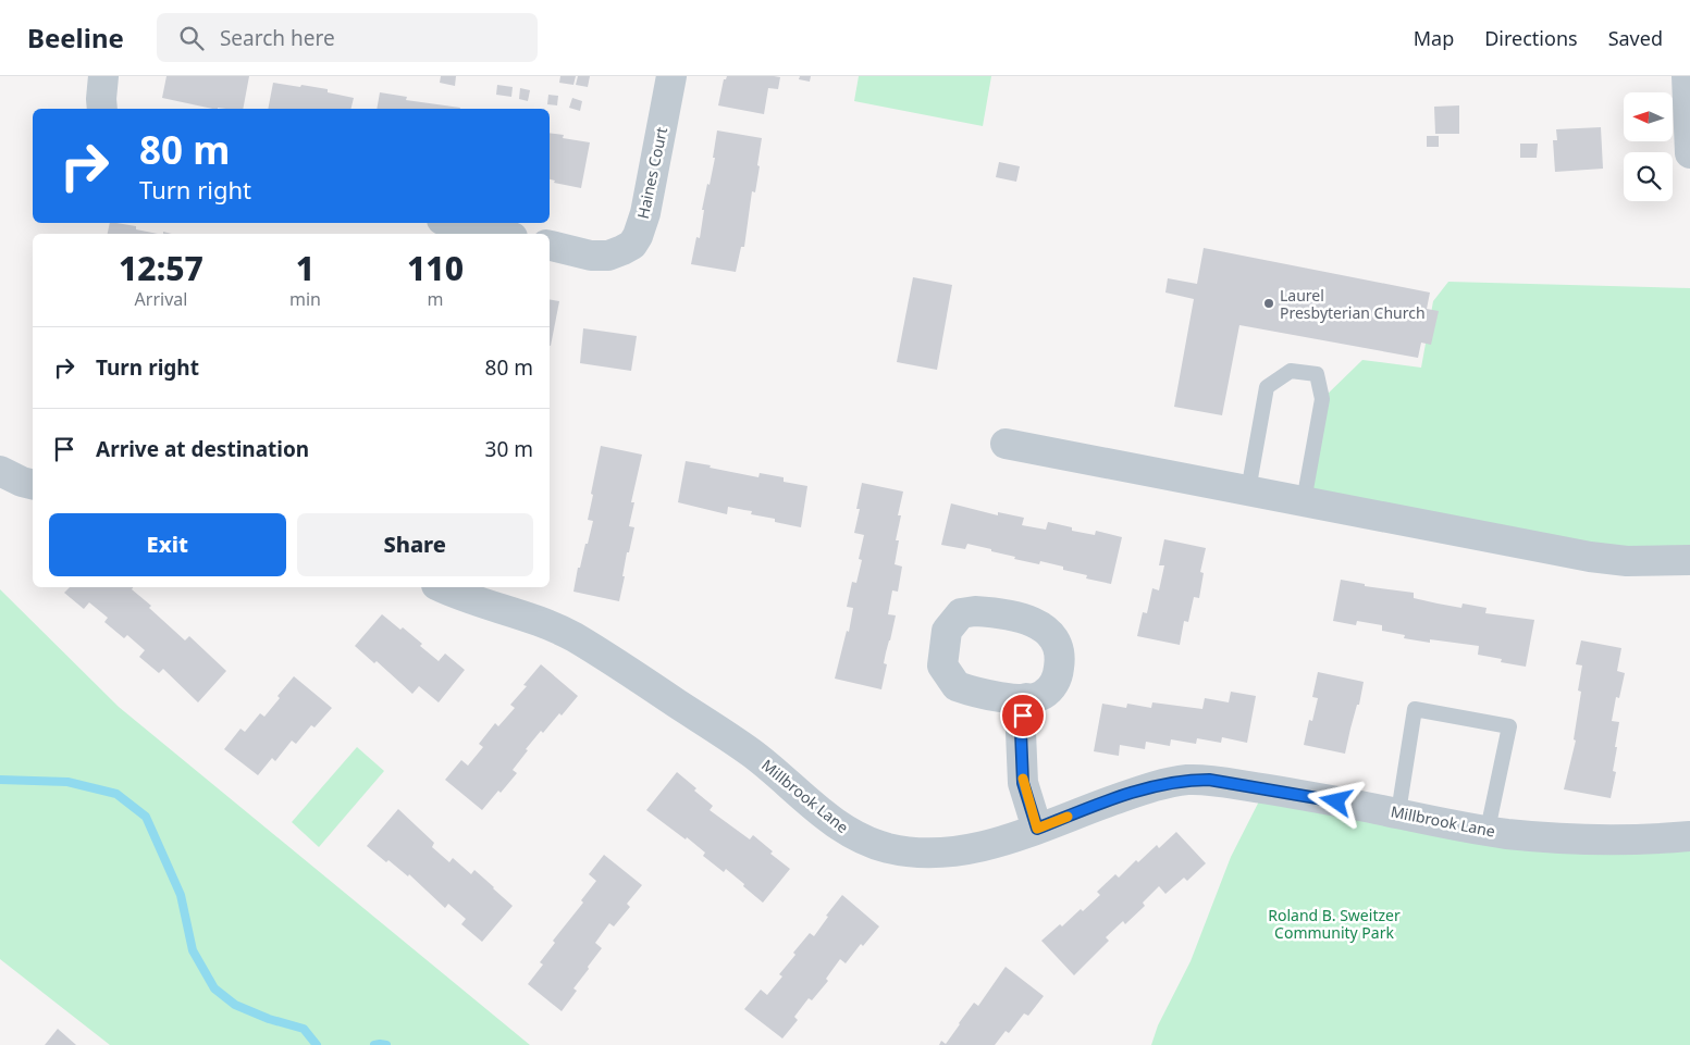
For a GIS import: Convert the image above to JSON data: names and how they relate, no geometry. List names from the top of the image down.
{
  "streets": {
    "street": ["Haines Court", "Millbrook Lane"]
  },
  "parks": ["Roland B. Sweitzer Community Park"],
  "places": ["Laurel Presbyterian Church"],
  "north": "left",
  "page": {
    "header": "Beeline",
    "search": "Search here",
    "nav": ["Map", "Directions", "Saved"],
    "turn": ["80 m", "Turn right"],
    "eta": [
      "12:57",
      "Arrival",
      "1",
      "min",
      "110",
      "m"
    ],
    "list": [
      {
        "name": "Turn right",
        "value": "80 m"
      },
      {
        "name": "Arrive at destination",
        "value": "30 m"
      }
    ],
    "buttons": ["Exit", "Share"]
  }
}
